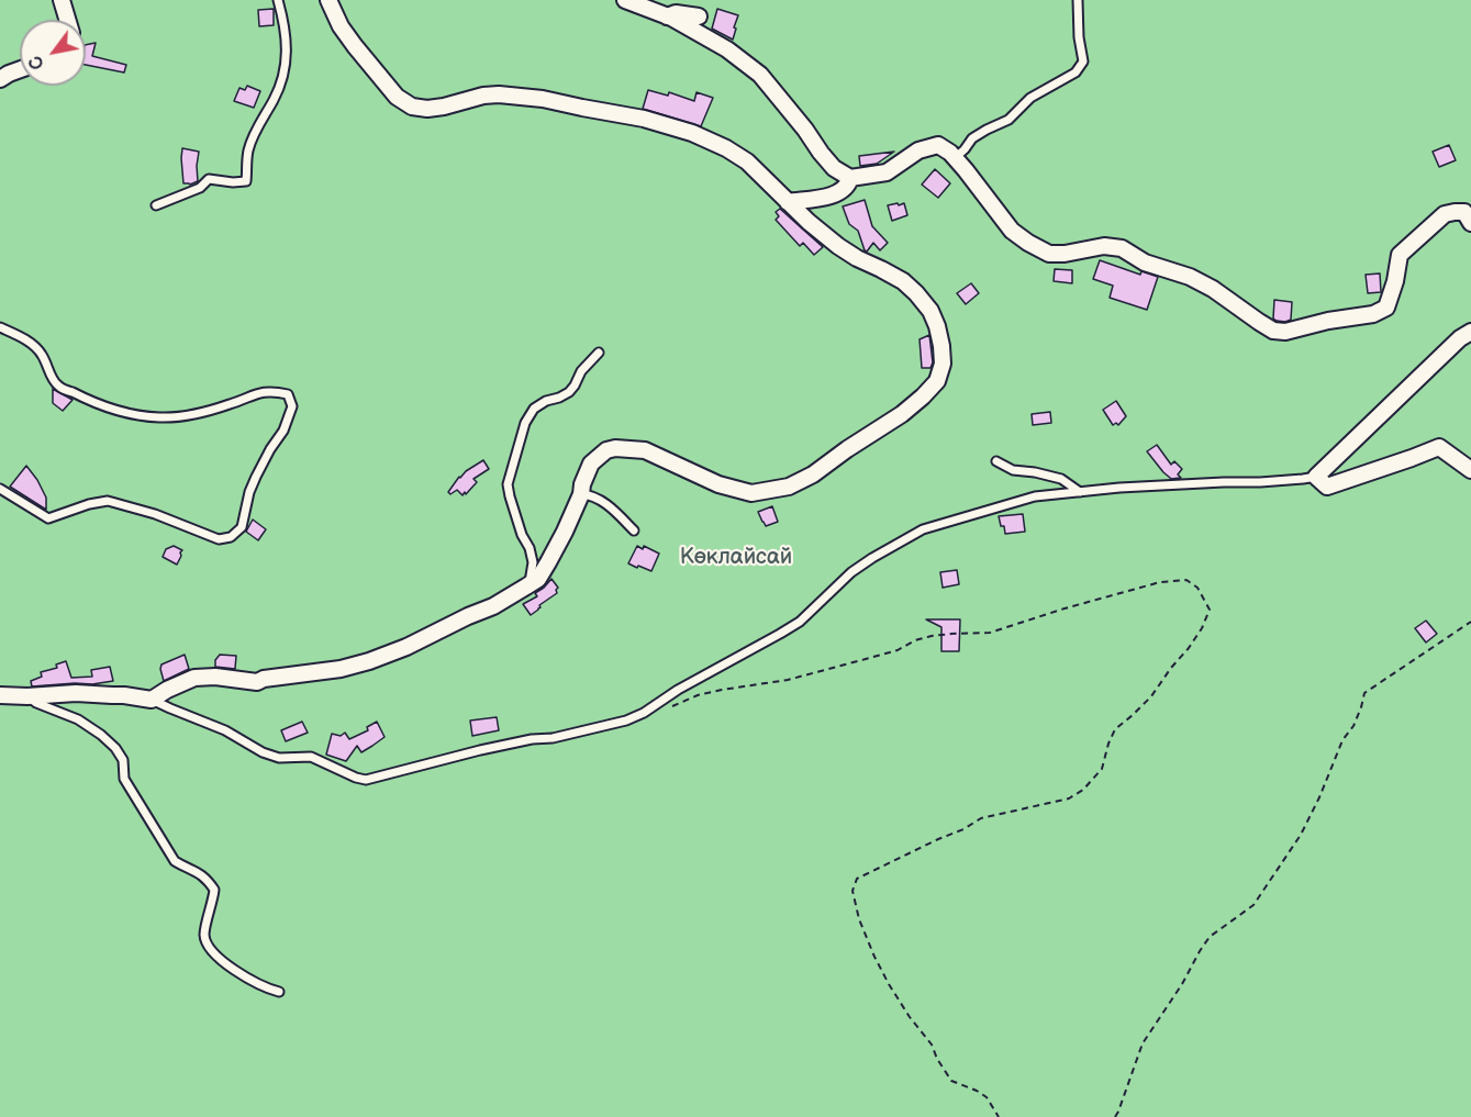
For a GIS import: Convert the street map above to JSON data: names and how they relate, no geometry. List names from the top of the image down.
{
  "parks": ["Көклайсай"],
  "north": "bottom left"
}
